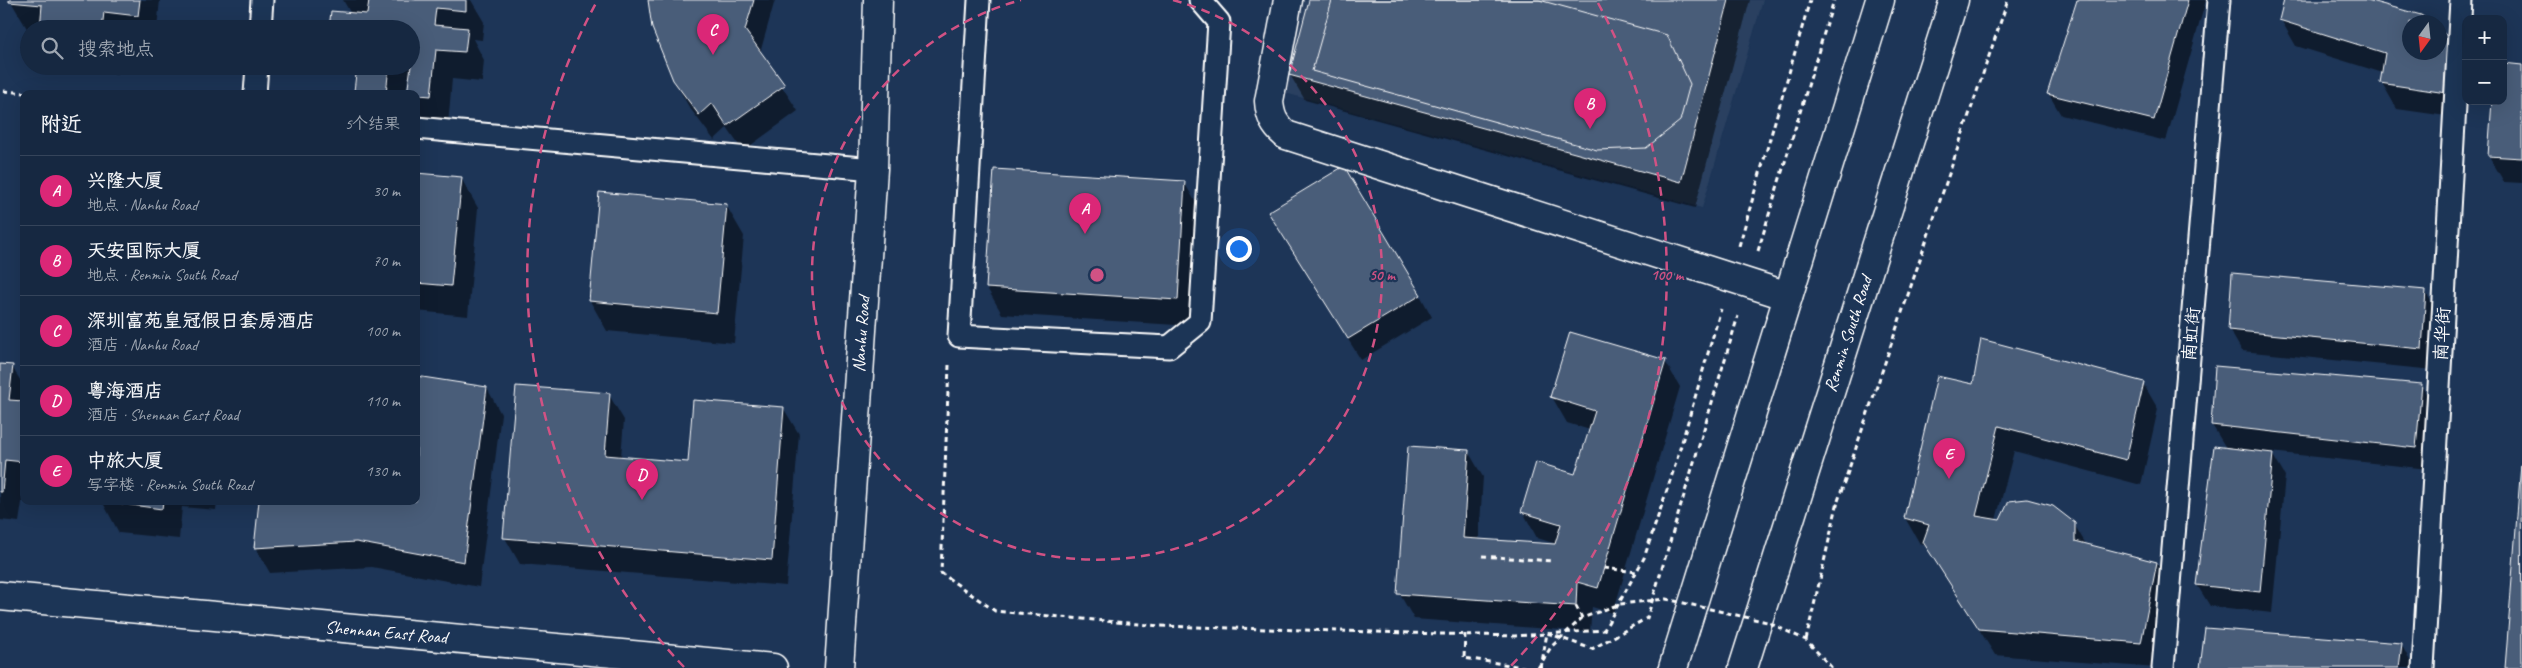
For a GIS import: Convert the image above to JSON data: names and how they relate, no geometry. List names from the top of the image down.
{
  "streets": {
    "main road": ["Nanhu Road", "Renmin South Road", "Shennan East Road"],
    "lane": ["南虹街", "南华街"]
  },
  "north": "bottom",
  "page": {
    "pins": [
      "C",
      "B",
      "A",
      "E",
      "D"
    ],
    "map_buttons": ["+", "−"],
    "search": "搜索地点",
    "heading": ["附近", "5个结果"],
    "list": [
      {
        "mark": "A",
        "name": "兴隆大厦",
        "note": "地点 · Nanhu Road",
        "value": "30 m"
      },
      {
        "mark": "B",
        "name": "天安国际大厦",
        "note": "地点 · Renmin South Road",
        "value": "70 m"
      },
      {
        "mark": "C",
        "name": "深圳富苑皇冠假日套房酒店",
        "note": "酒店 · Nanhu Road",
        "value": "100 m"
      },
      {
        "mark": "D",
        "name": "粤海酒店",
        "note": "酒店 · Shennan East Road",
        "value": "110 m"
      },
      {
        "mark": "E",
        "name": "中旅大厦",
        "note": "写字楼 · Renmin South Road",
        "value": "130 m"
      }
    ]
  },
  "rings": ["50 m", "100 m"]
}
